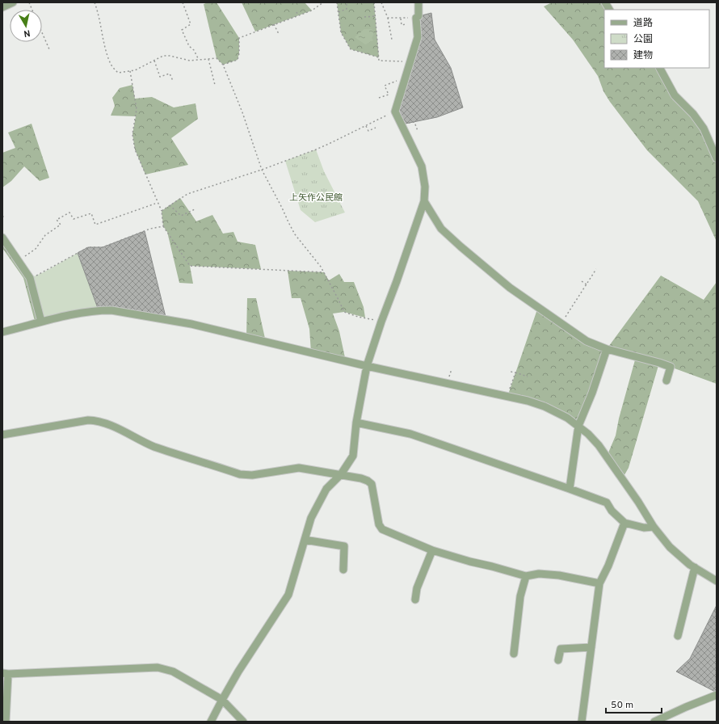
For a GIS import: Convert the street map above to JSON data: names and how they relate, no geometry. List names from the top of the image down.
{
  "parks": ["上矢作公民館"],
  "legend": ["道路", "公園", "建物"],
  "scale_bar": "50 m",
  "north": "bottom"
}
